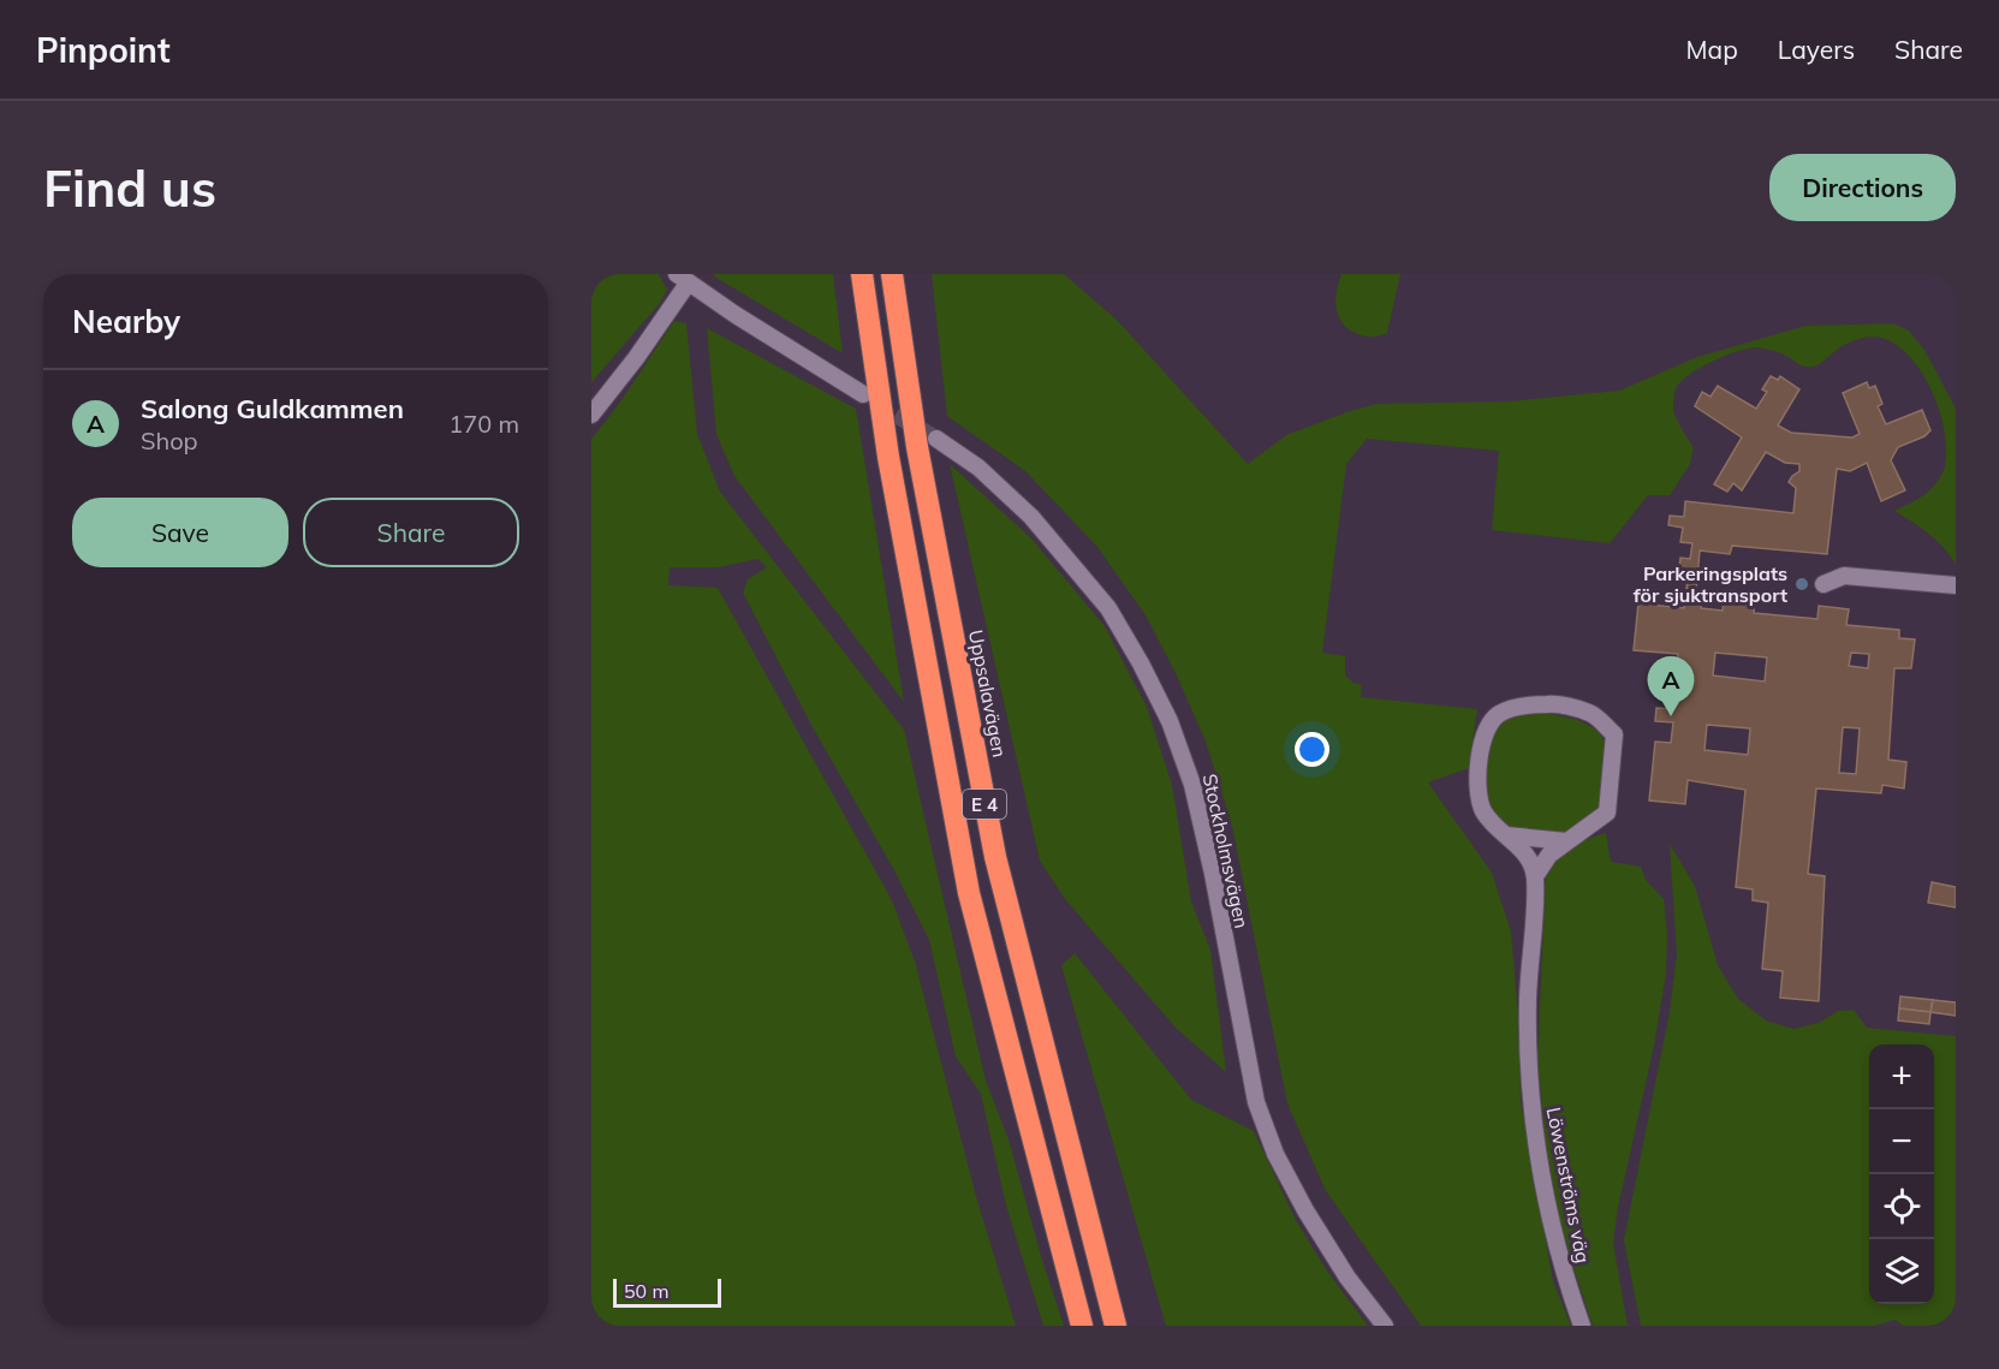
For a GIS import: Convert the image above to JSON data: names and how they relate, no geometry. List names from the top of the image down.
{
  "streets": {
    "highway": ["Uppsalavägen", "E 4"],
    "street": ["Stockholmsvägen", "Löwenströms väg"]
  },
  "places": ["Parkeringsplats för sjuktransport"],
  "scale_bar": "50 m",
  "page": {
    "header": "Pinpoint",
    "nav": ["Map", "Layers", "Share"],
    "buttons": [
      "Directions",
      ["Save", "Share"]
    ],
    "title": "Find us",
    "heading": "Nearby",
    "list": [
      {
        "mark": "A",
        "name": "Salong Guldkammen",
        "note": "Shop",
        "value": "170 m"
      }
    ],
    "pins": "A",
    "map_buttons": ["+", "−"],
    "scale": "50 m"
  }
}
